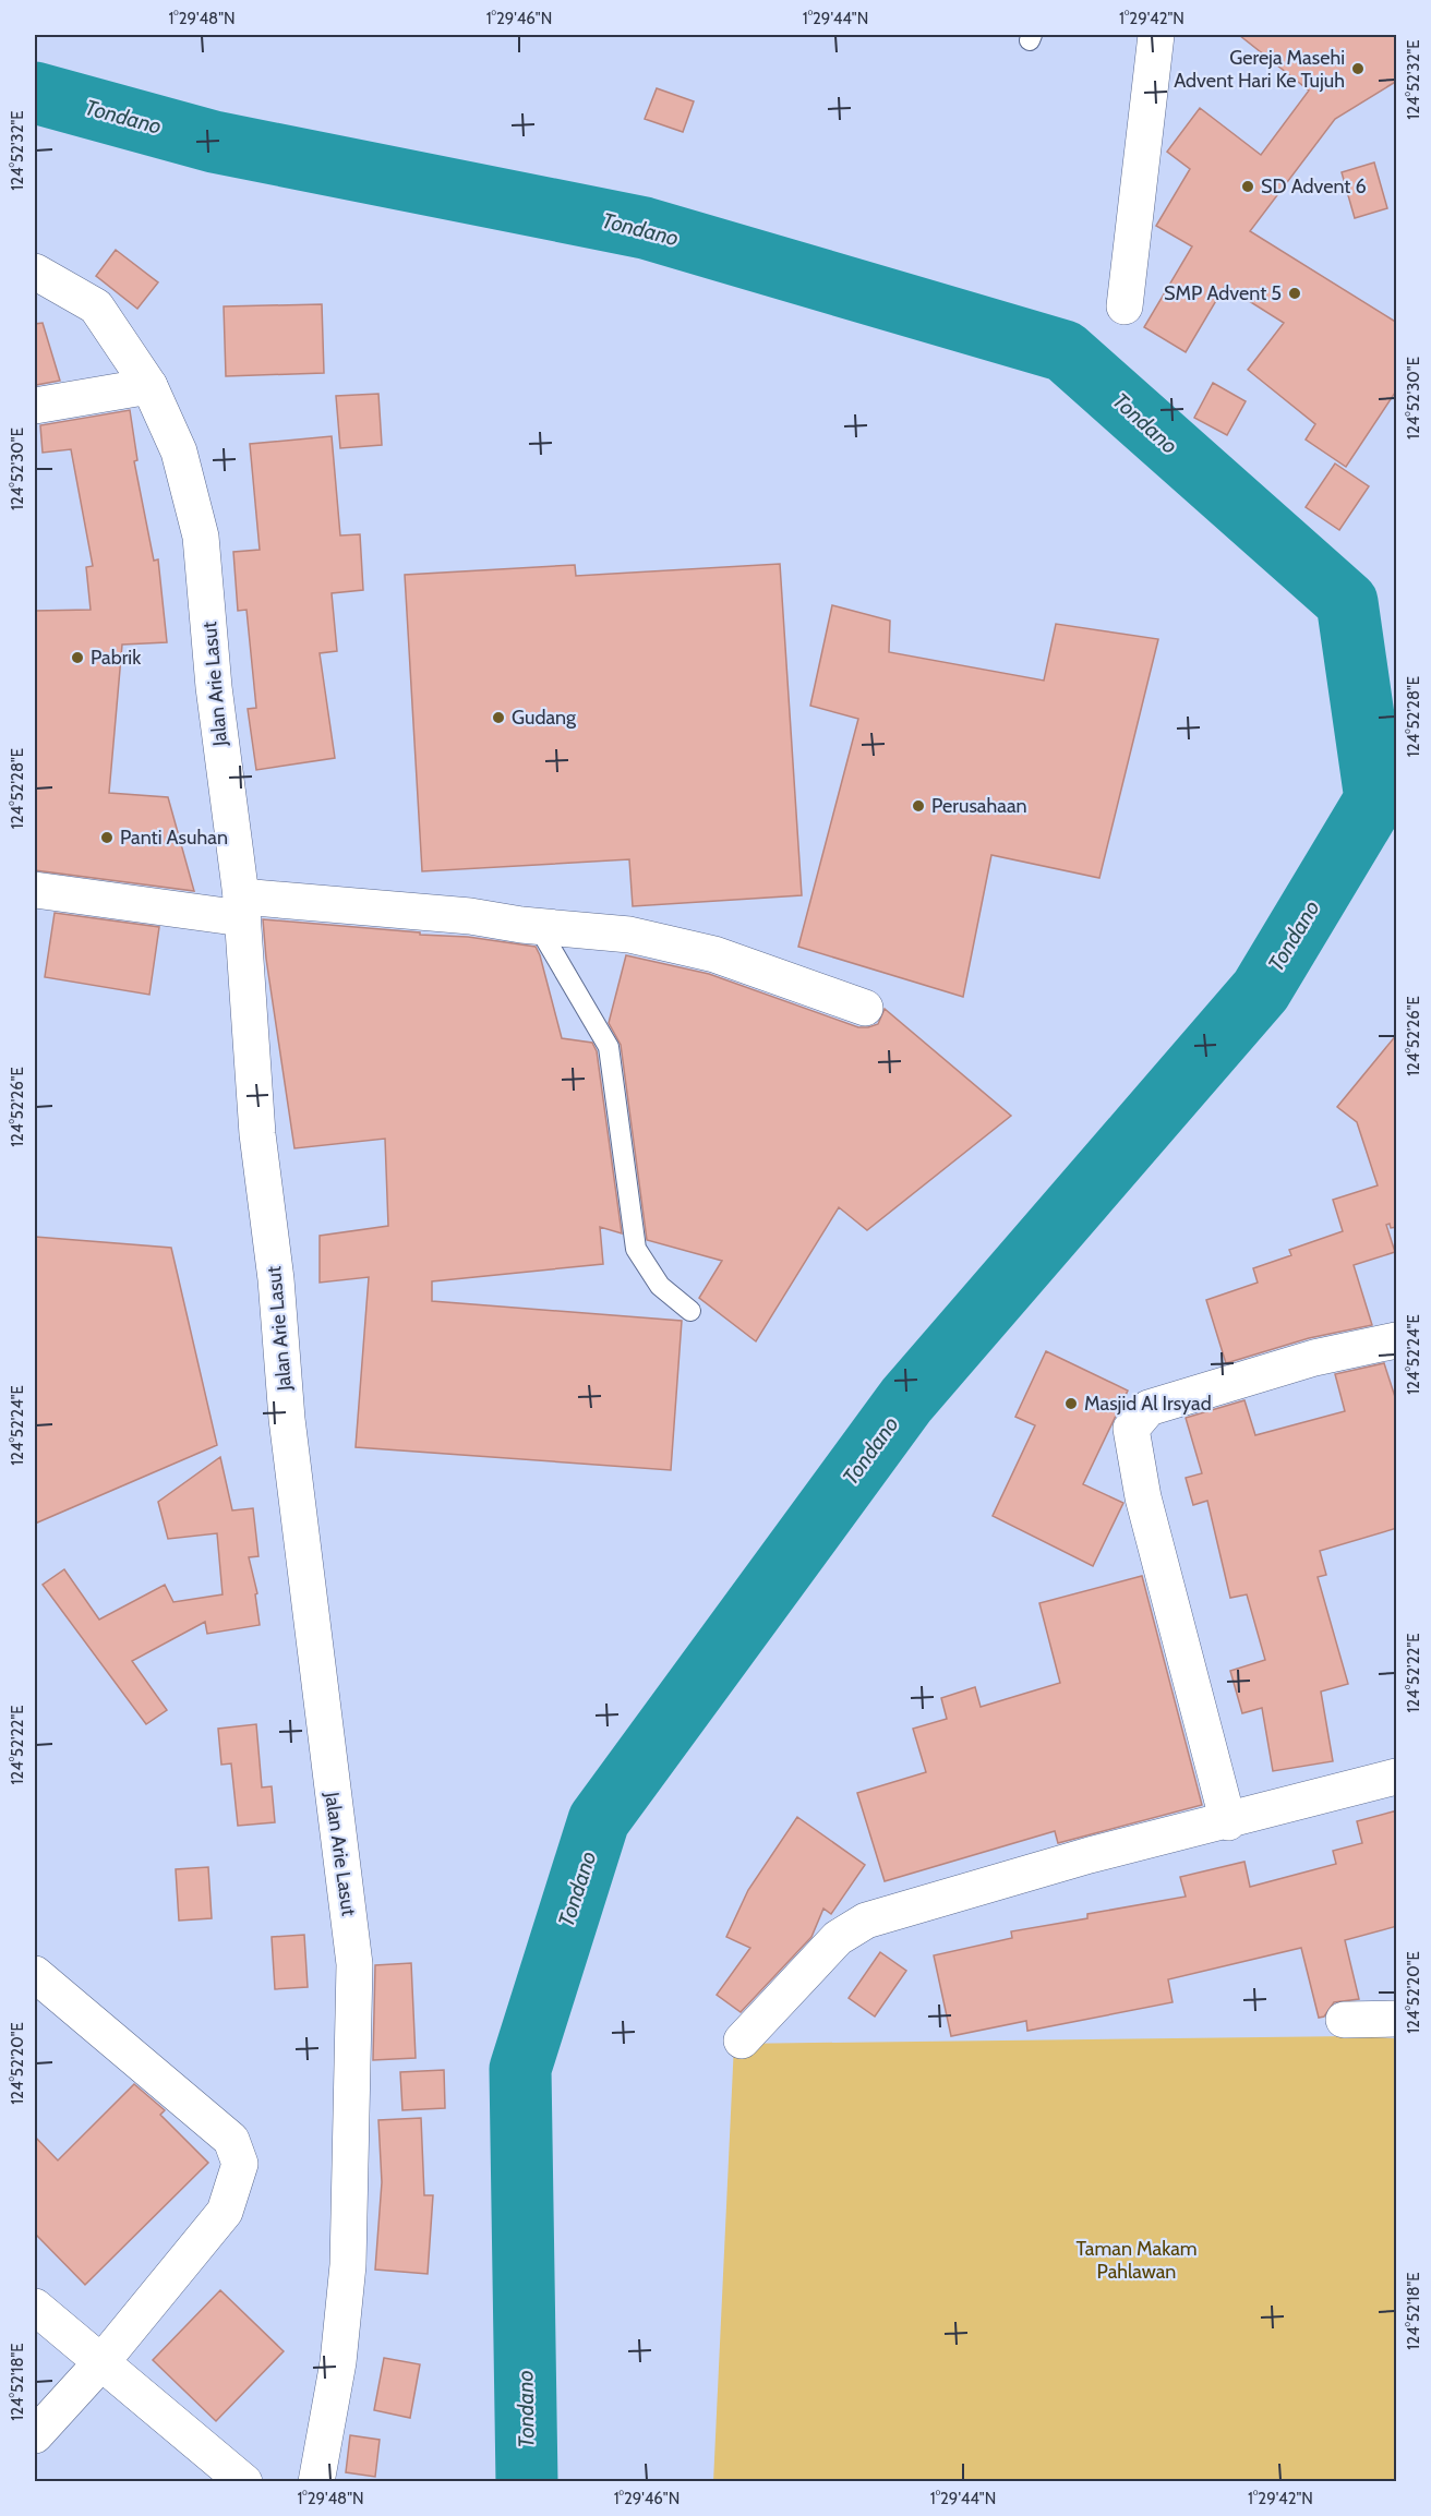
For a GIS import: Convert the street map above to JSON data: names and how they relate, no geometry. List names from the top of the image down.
{
  "streets": {
    "street": ["Jalan Arie Lasut"]
  },
  "water": ["Tondano"],
  "parks": ["Taman Makam Pahlawan"],
  "places": [
    "Gereja Masehi Advent Hari Ke Tujuh",
    "SD Advent 6",
    "SMP Advent 5",
    "Pabrik",
    "Gudang",
    "Perusahaan",
    "Panti Asuhan",
    "Masjid Al Irsyad"
  ],
  "coordinates": [
    "1°29'48\"N",
    "1°29'46\"N",
    "1°29'44\"N",
    "1°29'42\"N",
    "124°52'32\"E",
    "124°52'30\"E",
    "124°52'28\"E",
    "124°52'26\"E",
    "124°52'24\"E",
    "124°52'22\"E",
    "124°52'20\"E",
    "124°52'18\"E"
  ]
}
